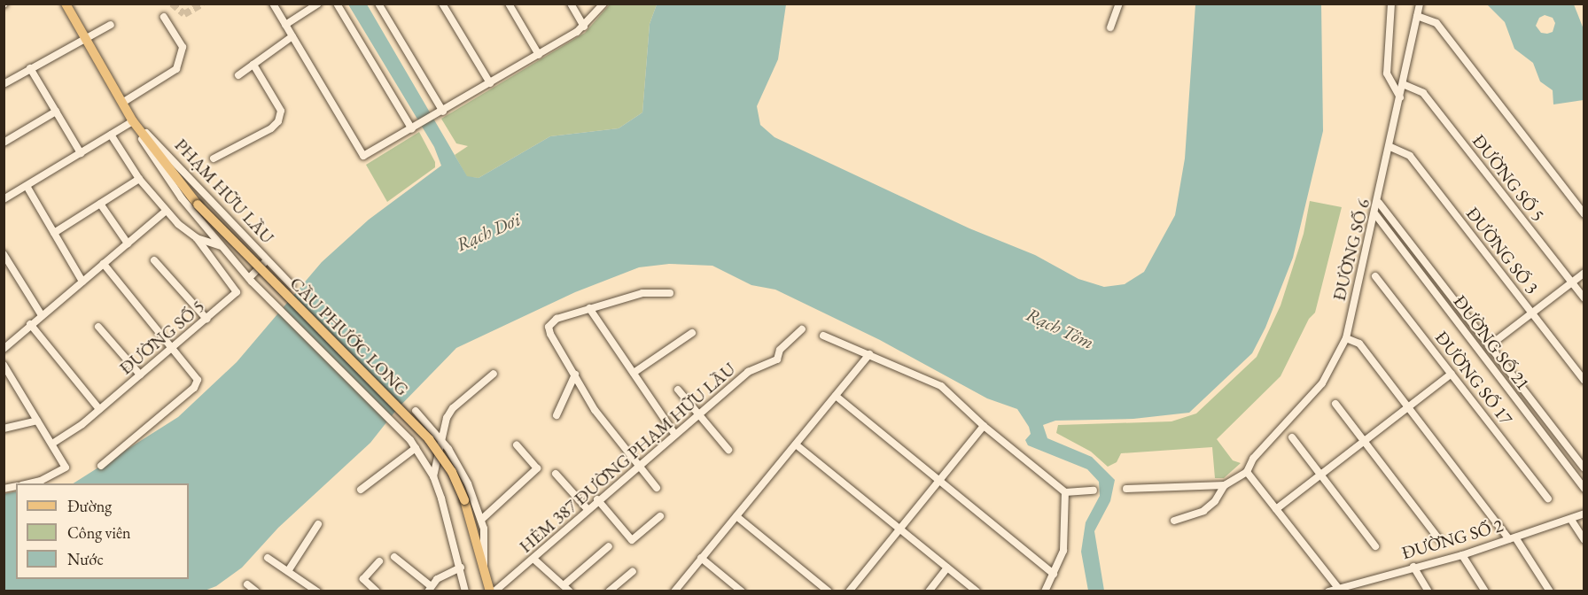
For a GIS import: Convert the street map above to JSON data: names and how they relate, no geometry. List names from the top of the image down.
{
  "streets": {
    "main road": ["PHẠM HỮU LẦU", "CẦU PHƯỚC LONG"],
    "street": [
      "ĐƯỜNG SỐ 5",
      "ĐƯỜNG SỐ 6",
      "ĐƯỜNG SỐ 3",
      "ĐƯỜNG SỐ 21",
      "ĐƯỜNG SỐ 17",
      "HẺM 387 ĐƯỜNG PHẠM HỮU LẦU",
      "ĐƯỜNG SỐ 2"
    ]
  },
  "crossings": [
    ["ĐƯỜNG SỐ 5", "ĐƯỜNG SỐ 6"],
    ["PHẠM HỮU LẦU", "CẦU PHƯỚC LONG"],
    ["ĐƯỜNG SỐ 6", "ĐƯỜNG SỐ 3"],
    ["ĐƯỜNG SỐ 6", "ĐƯỜNG SỐ 21"]
  ],
  "water": ["Rạch Dơi", "Rạch Tôm"],
  "legend": ["Đường", "Công viên", "Nước"]
}
